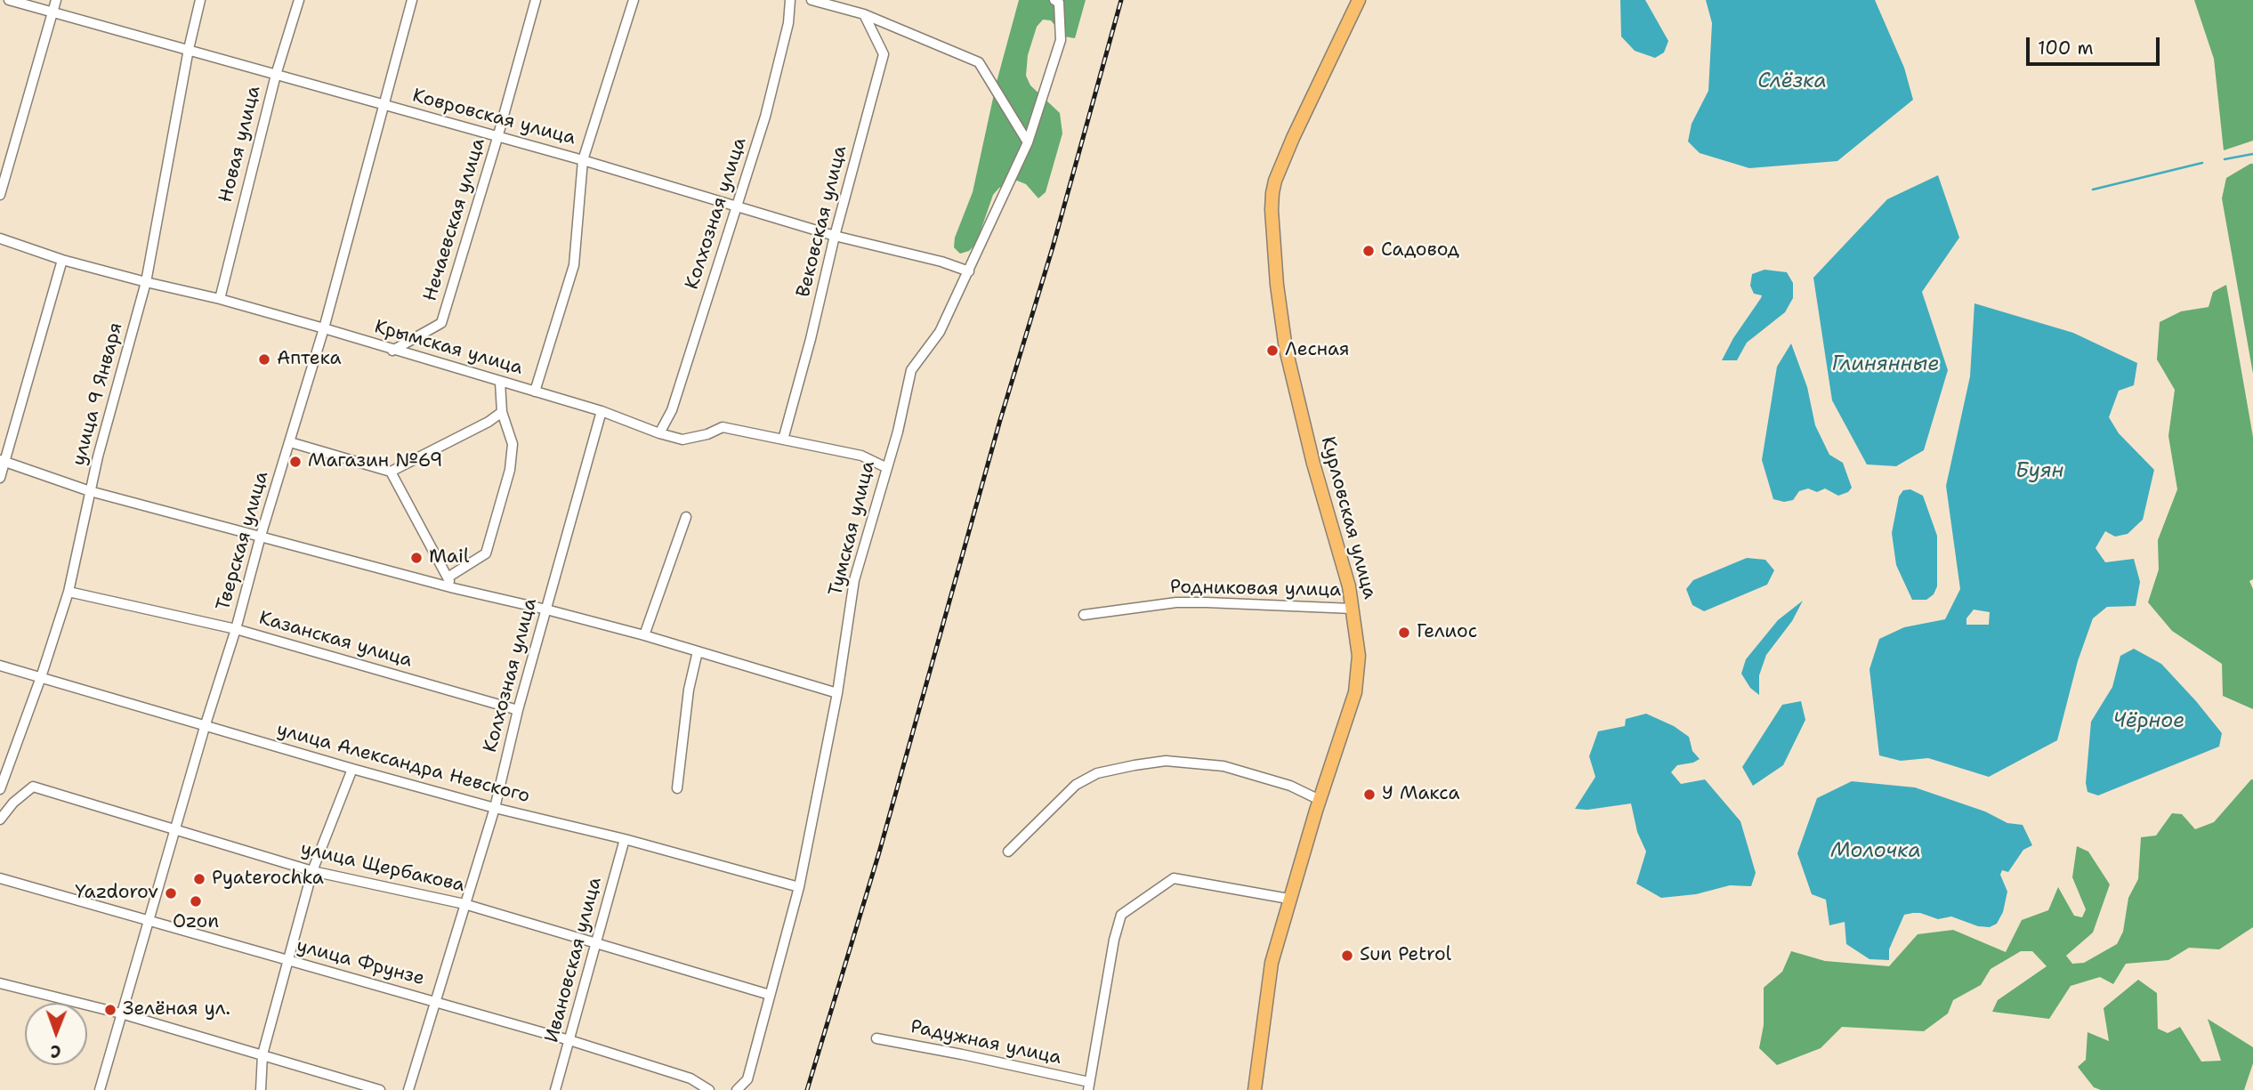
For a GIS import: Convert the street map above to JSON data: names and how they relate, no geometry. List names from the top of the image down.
{
  "streets": {
    "main road": ["Курловская улица"],
    "street": [
      "Ковровская улица",
      "Новая улица",
      "Колхозная улица",
      "Нечаевская улица",
      "Вековская улица",
      "Крымская улица",
      "улица 9 Января",
      "Тумская улица",
      "Тверская улица",
      "Родниковая улица",
      "Казанская улица",
      "улица Александра Невского",
      "улица Щербакова",
      "Ивановская улица",
      "улица Фрунзе",
      "Радужная улица"
    ]
  },
  "crossings": [
    ["Ковровская улица", "Новая улица"],
    ["Ковровская улица", "Колхозная улица"],
    ["Ковровская улица", "Нечаевская улица"],
    ["Ковровская улица", "Вековская улица"],
    ["Ковровская улица", "улица 9 Января"],
    ["Ковровская улица", "Тумская улица"],
    ["Ковровская улица", "Тверская улица"],
    ["Новая улица", "Крымская улица"],
    ["Колхозная улица", "Крымская улица"],
    ["Колхозная улица", "Казанская улица"],
    ["Колхозная улица", "улица Александра Невского"],
    ["Колхозная улица", "улица Щербакова"],
    ["Колхозная улица", "улица Фрунзе"],
    ["Нечаевская улица", "Крымская улица"],
    ["Вековская улица", "Крымская улица"],
    ["Крымская улица", "улица 9 Января"],
    ["Крымская улица", "Тумская улица"],
    ["Крымская улица", "Тверская улица"],
    ["улица 9 Января", "Казанская улица"],
    ["улица 9 Января", "улица Александра Невского"],
    ["Курловская улица", "Родниковая улица"],
    ["Тумская улица", "улица Александра Невского"],
    ["Тумская улица", "улица Щербакова"],
    ["Тверская улица", "Казанская улица"],
    ["Тверская улица", "улица Александра Невского"],
    ["Тверская улица", "улица Щербакова"],
    ["Тверская улица", "улица Фрунзе"],
    ["улица Александра Невского", "Ивановская улица"],
    ["улица Щербакова", "Ивановская улица"],
    ["Ивановская улица", "улица Фрунзе"]
  ],
  "water": [
    "Слёзка",
    "Глинянные",
    "Буян",
    "Чёрное",
    "Молочка"
  ],
  "places": [
    "Садовод",
    "Лесная",
    "Аптека",
    "Магазин №69",
    "Mail",
    "Гелиос",
    "У Макса",
    "Pyaterochka",
    "Yazdorov",
    "Ozon",
    "Sun Petrol",
    "Зелёная ул."
  ],
  "scale_bar": "100 m",
  "north": "bottom"
}
